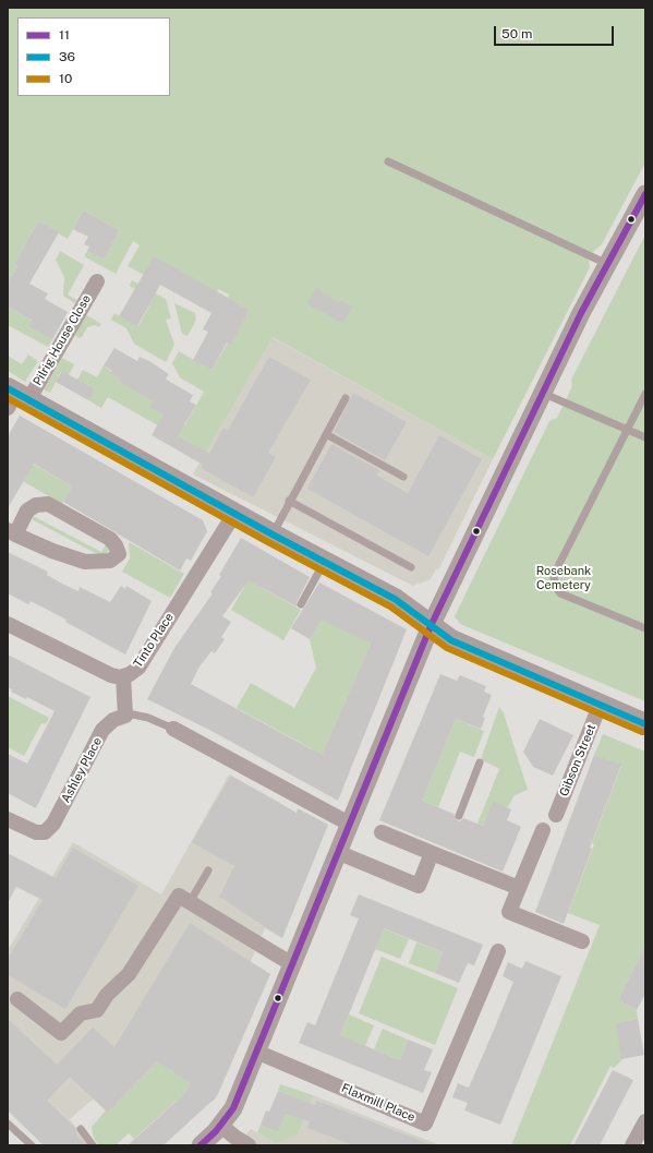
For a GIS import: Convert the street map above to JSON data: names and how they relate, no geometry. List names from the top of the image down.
{
  "streets": {
    "street": [
      "Pilrig House Close",
      "Tinto Place",
      "Gibson Street",
      "Ashley Place",
      "Flaxmill Place"
    ]
  },
  "parks": ["Rosebank Cemetery"],
  "lines": ["transit line 11", "transit line 36", "transit line 10"],
  "legend": ["11", "36", "10"],
  "scale_bar": "50 m"
}
